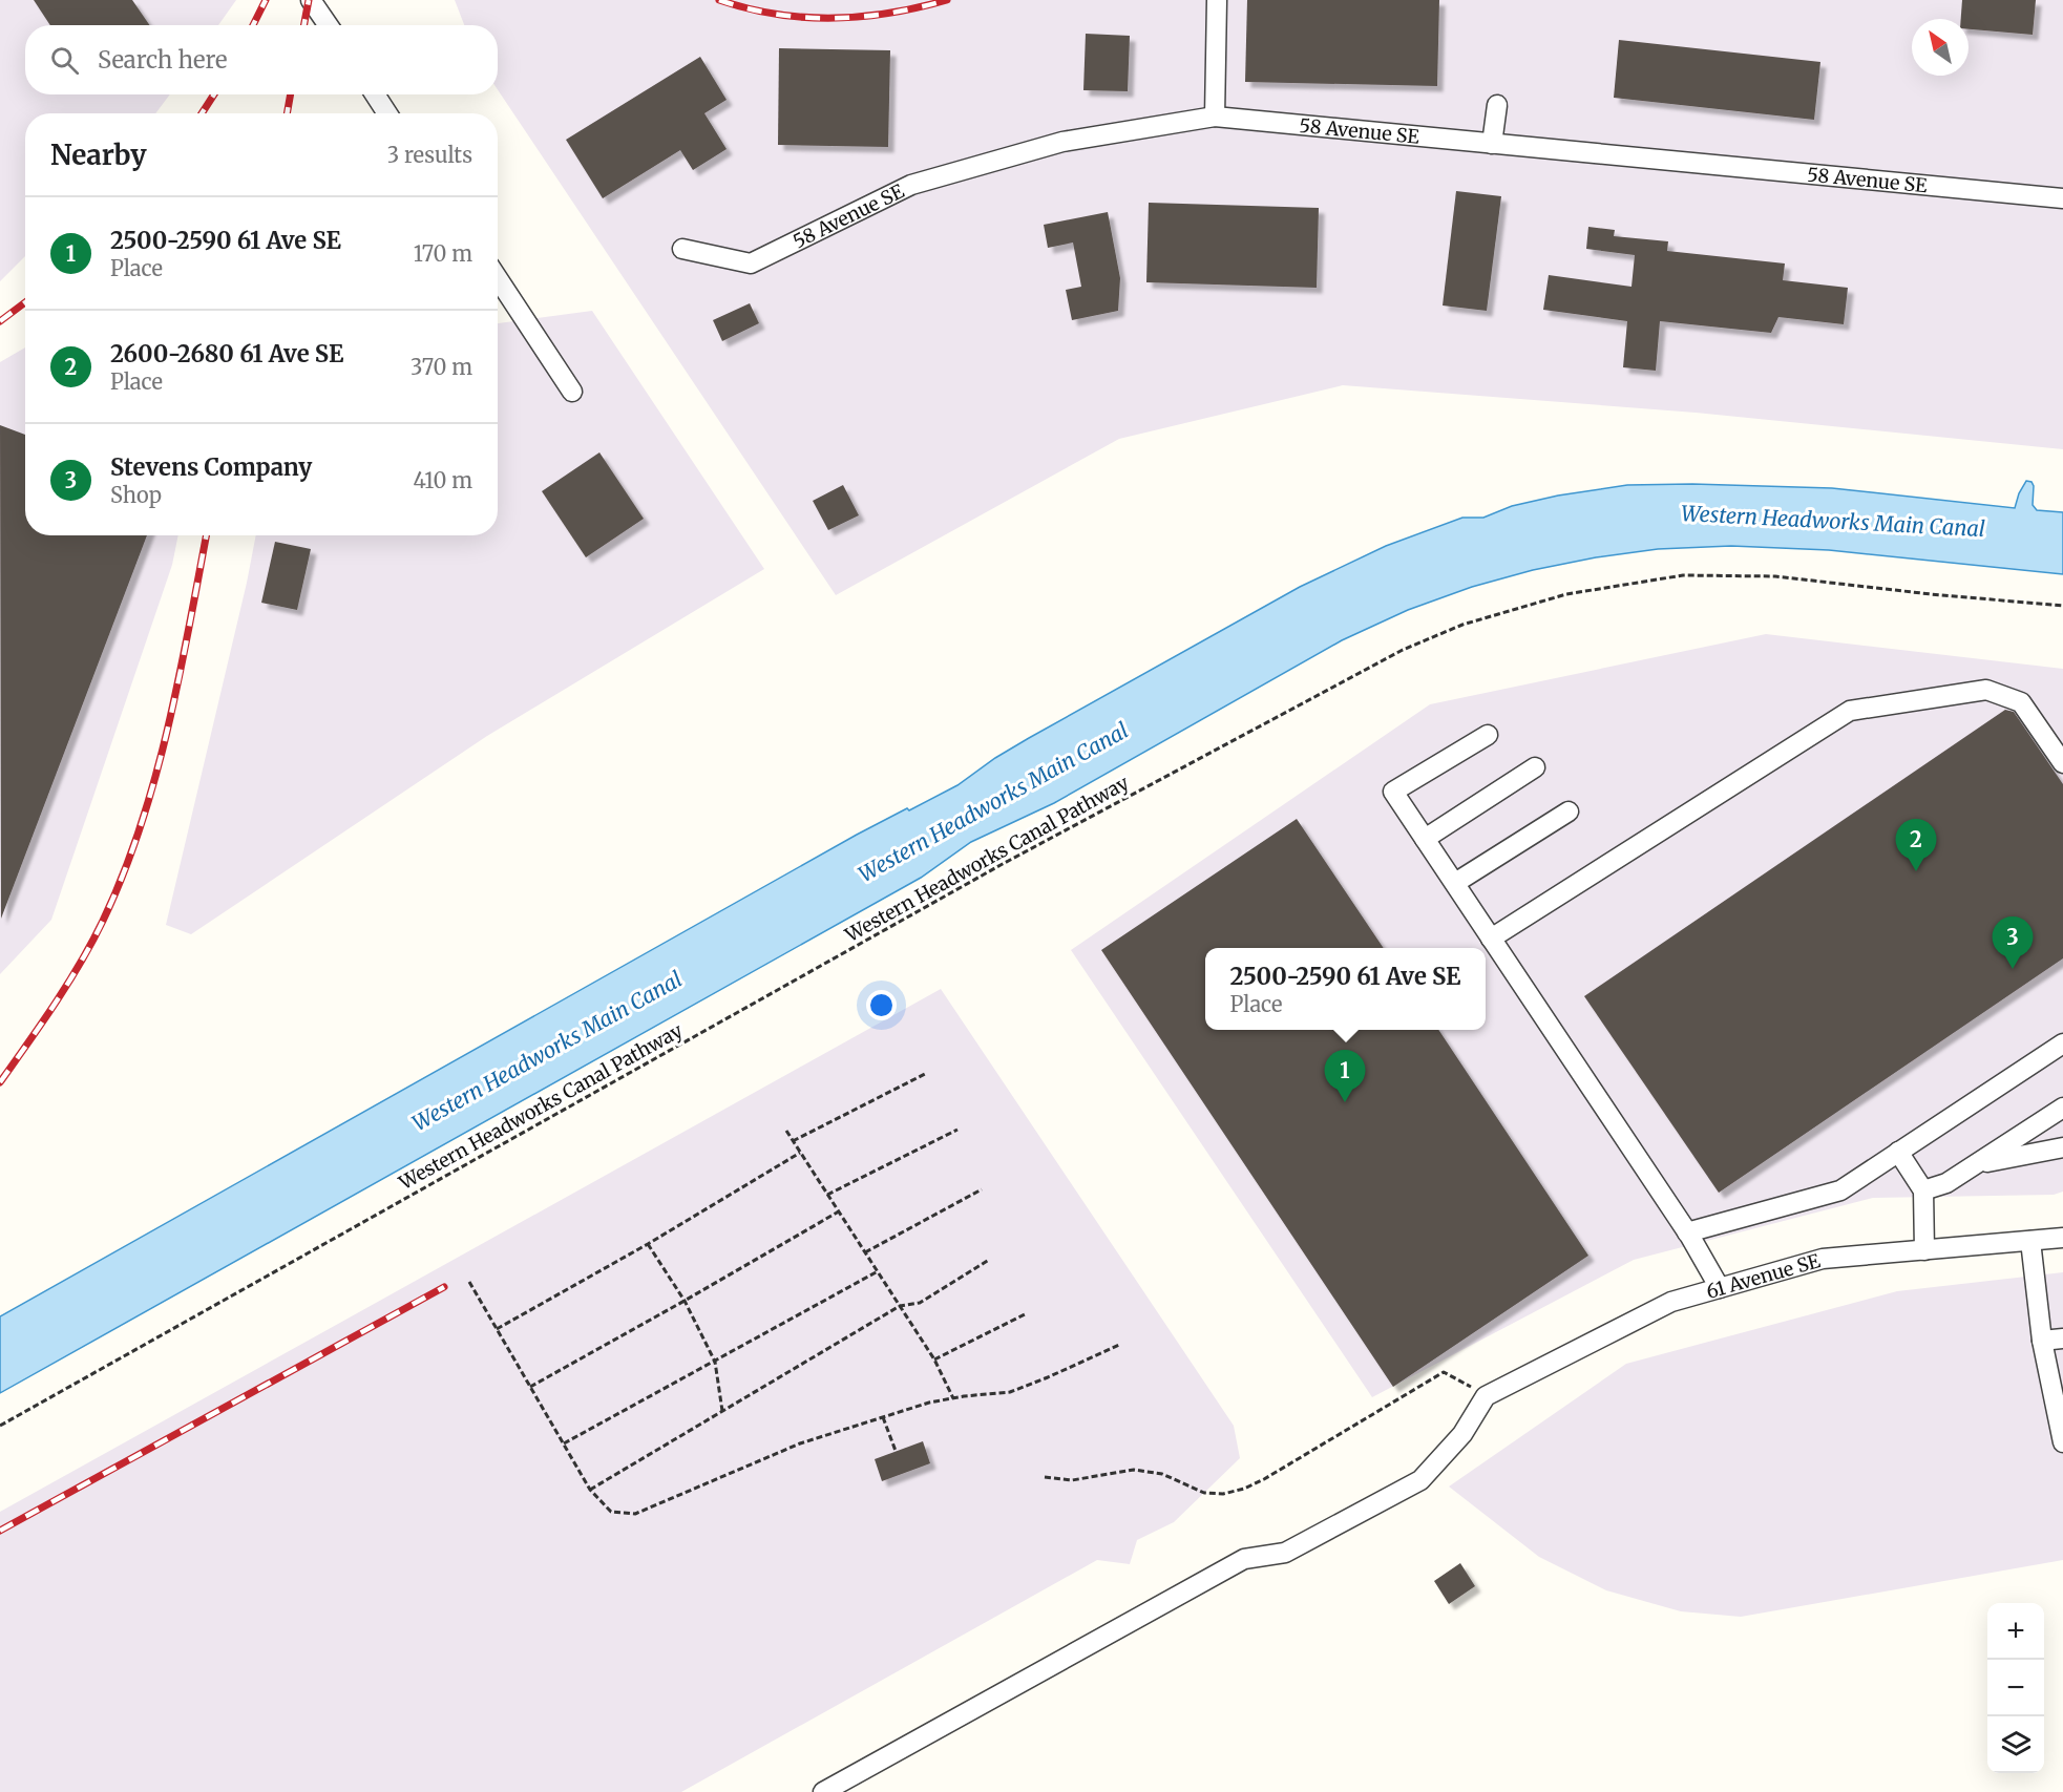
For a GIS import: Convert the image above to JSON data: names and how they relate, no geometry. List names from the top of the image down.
{
  "streets": {
    "street": ["58 Avenue SE", "61 Avenue SE"],
    "path": ["Western Headworks Canal Pathway"]
  },
  "water": ["Western Headworks Main Canal"],
  "north": "top left",
  "page": {
    "search": "Search here",
    "heading": ["Nearby", "3 results"],
    "list": [
      {
        "mark": "1",
        "name": "2500-2590 61 Ave SE",
        "note": "Place",
        "value": "170 m"
      },
      {
        "mark": "2",
        "name": "2600-2680 61 Ave SE",
        "note": "Place",
        "value": "370 m"
      },
      {
        "mark": "3",
        "name": "Stevens Company",
        "note": "Shop",
        "value": "410 m"
      }
    ],
    "pins": ["2", "3", "1"],
    "popup": ["2500-2590 61 Ave SE", "Place"],
    "map_buttons": ["+", "−"]
  }
}
